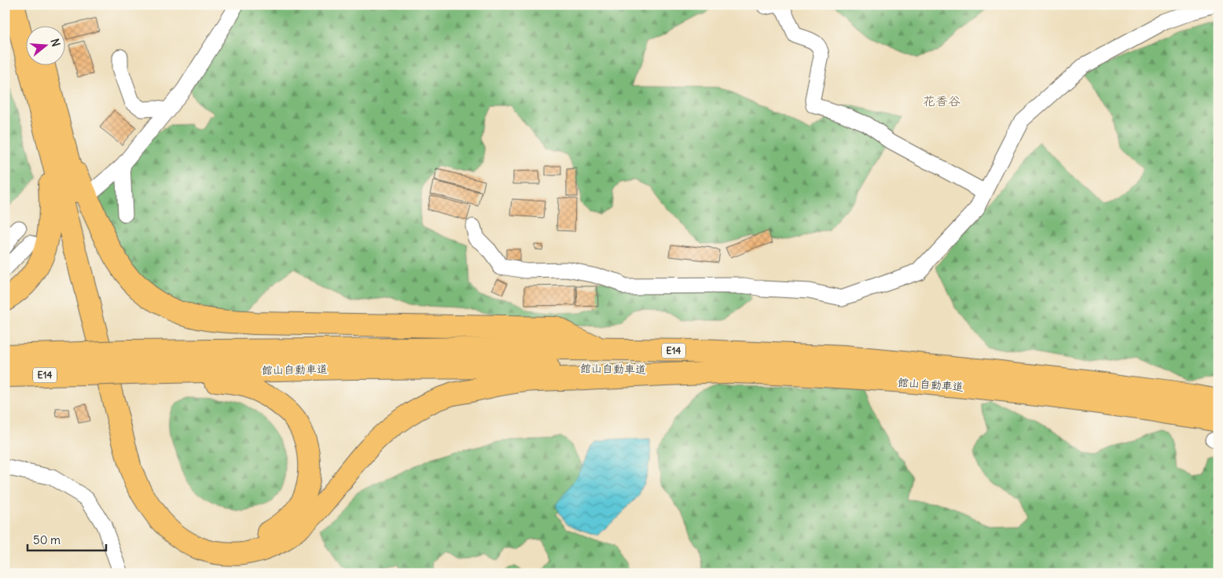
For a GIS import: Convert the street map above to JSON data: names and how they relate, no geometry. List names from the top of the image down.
{
  "streets": {
    "highway": ["E14", "館山自動車道"]
  },
  "districts": ["花香谷"],
  "scale_bar": "50 m",
  "north": "right"
}
